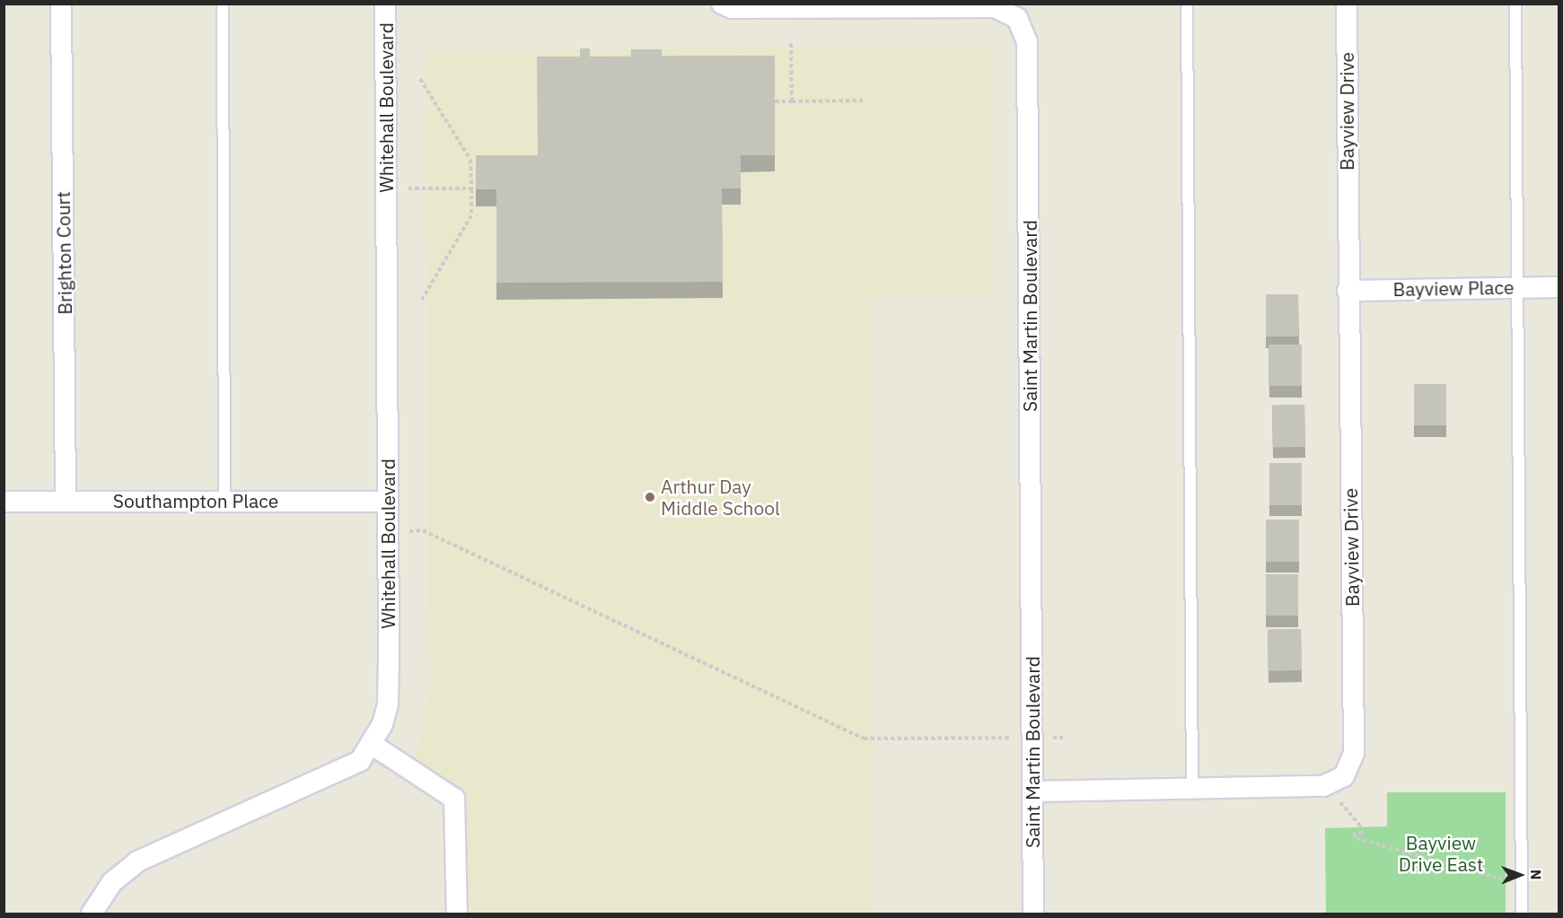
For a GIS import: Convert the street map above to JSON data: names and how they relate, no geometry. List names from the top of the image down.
{
  "streets": {
    "street": [
      "Whitehall Boulevard",
      "Bayview Drive",
      "Brighton Court",
      "Bayview Place",
      "Saint Martin Boulevard",
      "Southampton Place"
    ]
  },
  "crossings": [
    ["Whitehall Boulevard", "Southampton Place"],
    ["Bayview Drive", "Bayview Place"],
    ["Brighton Court", "Southampton Place"]
  ],
  "parks": ["Bayview Drive East"],
  "places": ["Arthur Day Middle School"],
  "north": "right"
}
